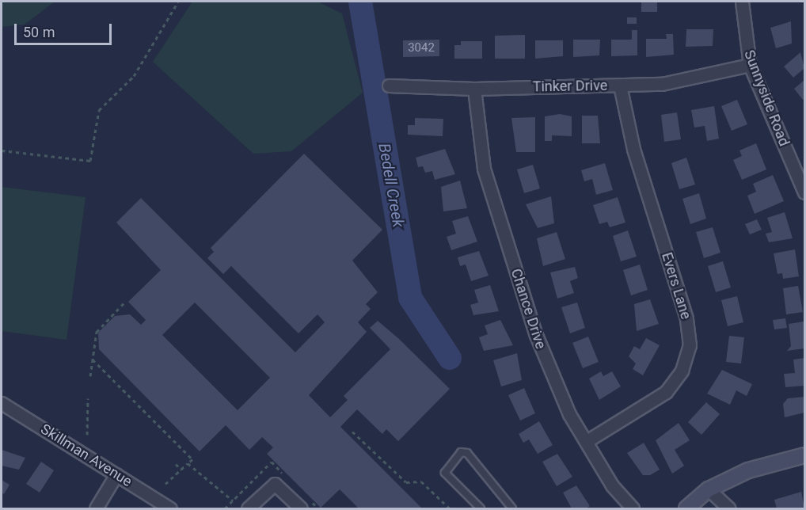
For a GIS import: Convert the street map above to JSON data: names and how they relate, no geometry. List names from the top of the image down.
{
  "streets": {
    "street": [
      "Tinker Drive",
      "Sunnyside Road",
      "Evers Lane",
      "Chance Drive",
      "Skillman Avenue"
    ]
  },
  "crossings": [
    ["Tinker Drive", "Sunnyside Road"],
    ["Tinker Drive", "Evers Lane"],
    ["Tinker Drive", "Chance Drive"],
    ["Evers Lane", "Chance Drive"]
  ],
  "water": ["Bedell Creek"],
  "house_numbers": ["3042"],
  "scale_bar": "50 m"
}
